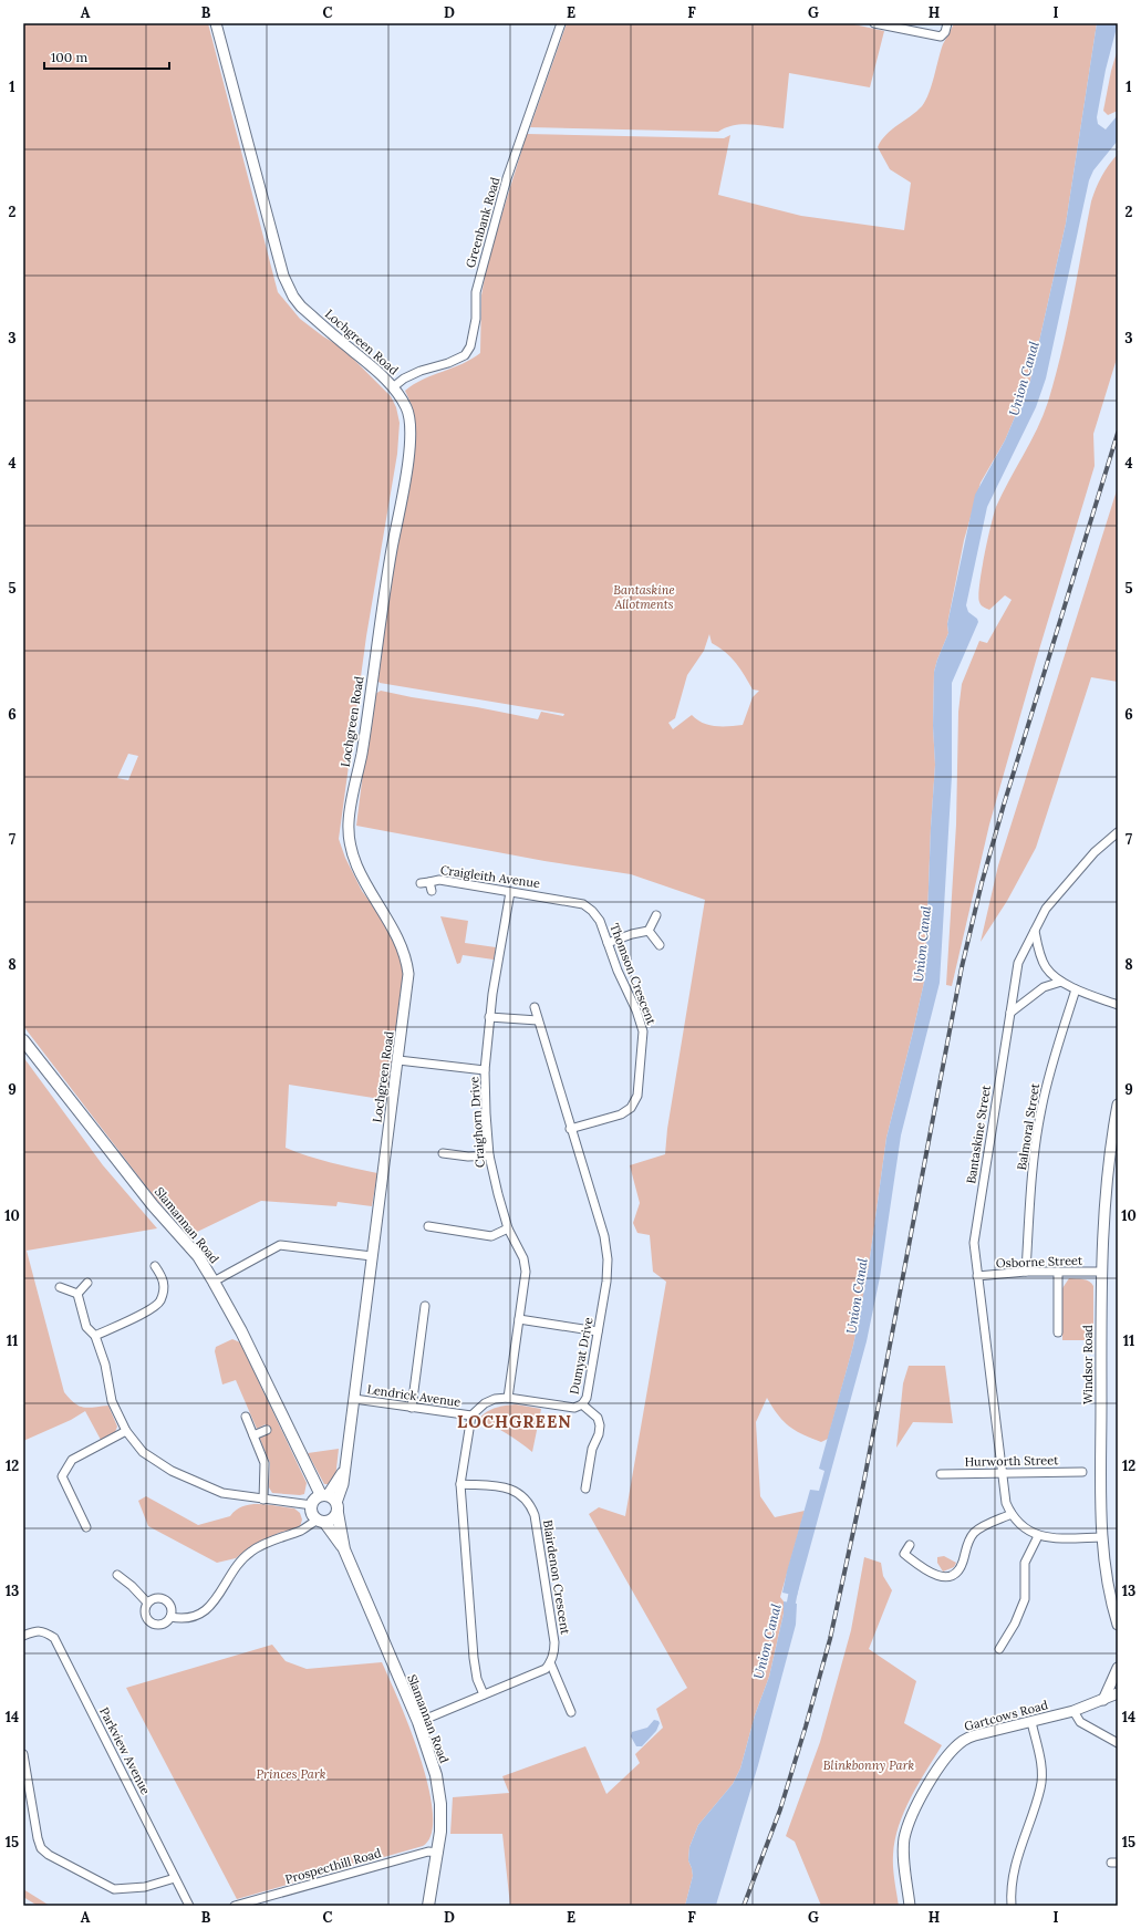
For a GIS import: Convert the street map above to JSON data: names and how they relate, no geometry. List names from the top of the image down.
{
  "streets": {
    "main road": ["Slamannan Road"],
    "street": [
      "Greenbank Road",
      "Lochgreen Road",
      "Craigleith Avenue",
      "Thomson Crescent",
      "Craighorn Drive",
      "Balmoral Street",
      "Bantaskine Street",
      "Osborne Street",
      "Dumyat Drive",
      "Windsor Road",
      "Lendrick Avenue",
      "Hurworth Street",
      "Blairdenon Crescent",
      "Gartcows Road",
      "Parkview Avenue",
      "Prospecthill Road"
    ]
  },
  "crossings": [
    ["Greenbank Road", "Lochgreen Road"],
    ["Lochgreen Road", "Slamannan Road"],
    ["Lochgreen Road", "Lendrick Avenue"],
    ["Craigleith Avenue", "Thomson Crescent"],
    ["Craigleith Avenue", "Craighorn Drive"],
    ["Thomson Crescent", "Dumyat Drive"],
    ["Craighorn Drive", "Dumyat Drive"],
    ["Balmoral Street", "Osborne Street"],
    ["Bantaskine Street", "Osborne Street"],
    ["Bantaskine Street", "Hurworth Street"],
    ["Slamannan Road", "Prospecthill Road"],
    ["Osborne Street", "Windsor Road"],
    ["Dumyat Drive", "Lendrick Avenue"]
  ],
  "districts": ["LOCHGREEN"],
  "water": ["Union Canal"],
  "parks": ["Bantaskine Allotments", "Blinkbonny Park", "Princes Park"],
  "scale_bar": "100 m",
  "grid": {
    "columns": [
      "A",
      "B",
      "C",
      "D",
      "E",
      "F",
      "G",
      "H",
      "I"
    ],
    "rows": [
      "1",
      "2",
      "3",
      "4",
      "5",
      "6",
      "7",
      "8",
      "9",
      "10",
      "11",
      "12",
      "13",
      "14",
      "15"
    ]
  }
}
